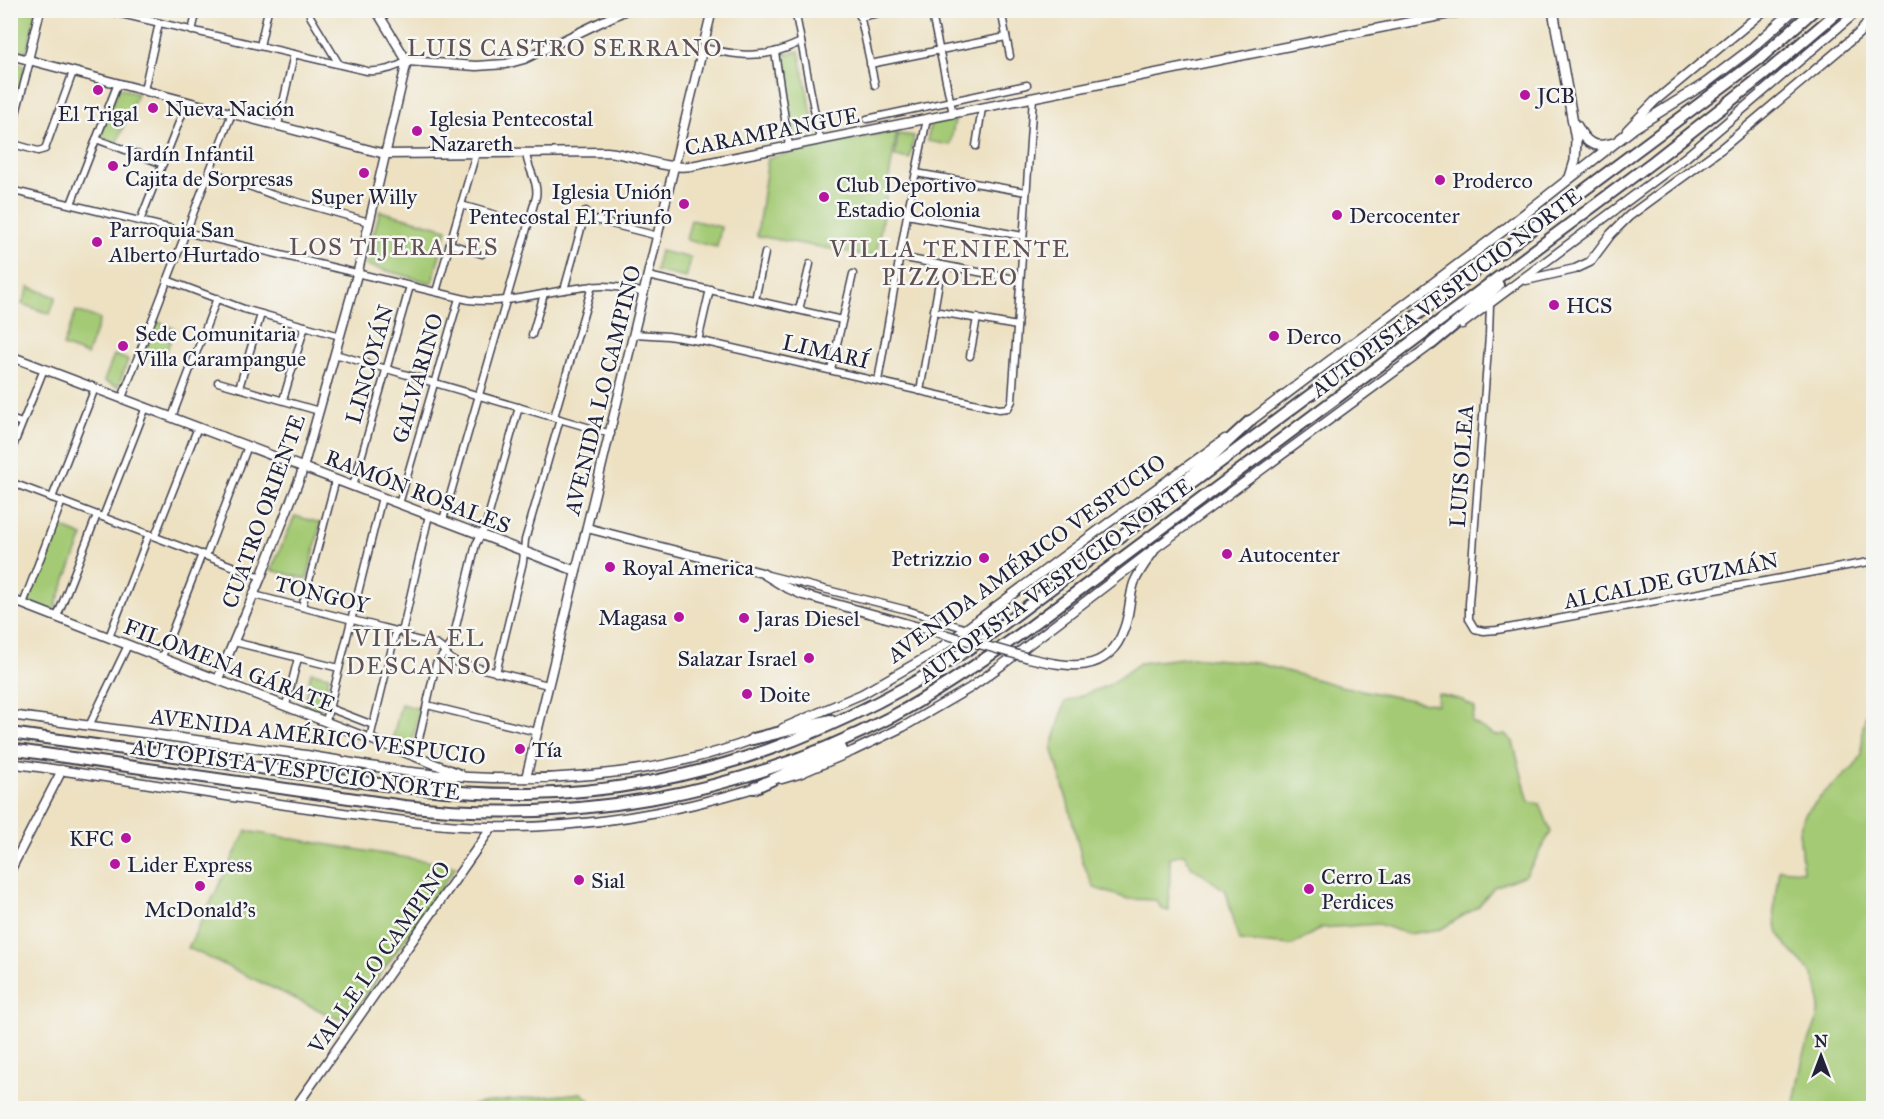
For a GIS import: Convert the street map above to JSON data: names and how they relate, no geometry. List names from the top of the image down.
{
  "streets": {
    "highway": ["AUTOPISTA VESPUCIO NORTE"],
    "main road": [
      "CARAMPANGUE",
      "AVENIDA LO CAMPINO",
      "RAMÓN ROSALES",
      "CUATRO ORIENTE",
      "AVENIDA AMÉRICO VESPUCIO",
      "FILOMENA GÁRATE",
      "VALLE LO CAMPINO"
    ],
    "street": [
      "LIMARÍ",
      "LINCOYÁN",
      "GALVARINO",
      "LUIS OLEA",
      "ALCALDE GUZMÁN",
      "TONGOY"
    ]
  },
  "crossings": [
    ["CARAMPANGUE", "AVENIDA LO CAMPINO"],
    ["CARAMPANGUE", "CUATRO ORIENTE"],
    ["LIMARÍ", "AVENIDA LO CAMPINO"],
    ["LINCOYÁN", "RAMÓN ROSALES"],
    ["GALVARINO", "RAMÓN ROSALES"],
    ["AVENIDA LO CAMPINO", "RAMÓN ROSALES"],
    ["AVENIDA LO CAMPINO", "AVENIDA AMÉRICO VESPUCIO"],
    ["AVENIDA LO CAMPINO", "TONGOY"],
    ["LUIS OLEA", "ALCALDE GUZMÁN"],
    ["RAMÓN ROSALES", "CUATRO ORIENTE"],
    ["CUATRO ORIENTE", "TONGOY"],
    ["CUATRO ORIENTE", "FILOMENA GÁRATE"],
    ["AVENIDA AMÉRICO VESPUCIO", "FILOMENA GÁRATE"]
  ],
  "districts": [
    "LUIS CASTRO SERRANO",
    "LOS TIJERALES",
    "VILLA TENIENTE PIZZOLEO",
    "VILLA EL DESCANSO"
  ],
  "places": [
    "El Trigal",
    "JCB",
    "Nueva Nación",
    "Iglesia Pentecostal Nazareth",
    "Jardín Infantil Cajita de Sorpresas",
    "Super Willy",
    "Proderco",
    "Club Deportivo Estadio Colonia",
    "Iglesia Unión Pentecostal El Triunfo",
    "Dercocenter",
    "Parroquia San Alberto Hurtado",
    "HCS",
    "Derco",
    "Sede Comunitaria Villa Carampangue",
    "Autocenter",
    "Petrizzio",
    "Royal America",
    "Magasa",
    "Jaras Diesel",
    "Salazar Israel",
    "Doite",
    "Tía",
    "KFC",
    "Lider Express",
    "Sial",
    "McDonald's",
    "Cerro Las Perdices"
  ],
  "north": "top"
}
